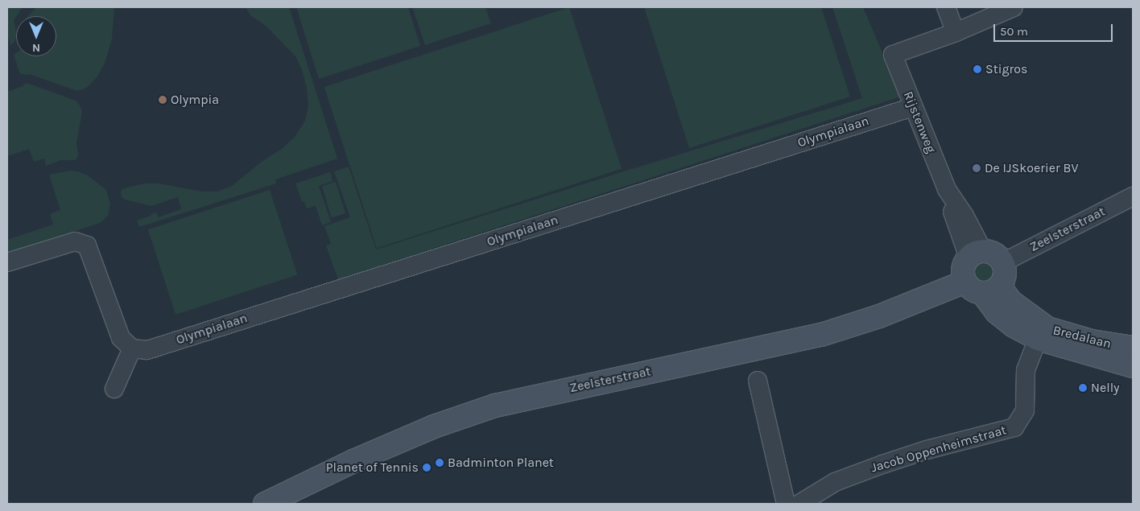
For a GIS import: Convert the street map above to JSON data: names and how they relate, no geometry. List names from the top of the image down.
{
  "streets": {
    "street": [
      "Rijstenweg",
      "Olympialaan",
      "Zeelsterstraat",
      "Bredalaan",
      "Jacob Oppenheimstraat"
    ]
  },
  "crossings": [
    ["Rijstenweg", "Olympialaan"],
    ["Rijstenweg", "Zeelsterstraat"],
    ["Rijstenweg", "Bredalaan"],
    ["Zeelsterstraat", "Bredalaan"],
    ["Bredalaan", "Jacob Oppenheimstraat"]
  ],
  "places": [
    "Stigros",
    "Olympia",
    "De IJSkoerier BV",
    "Nelly",
    "Badminton Planet",
    "Planet of Tennis"
  ],
  "scale_bar": "50 m",
  "north": "bottom"
}
